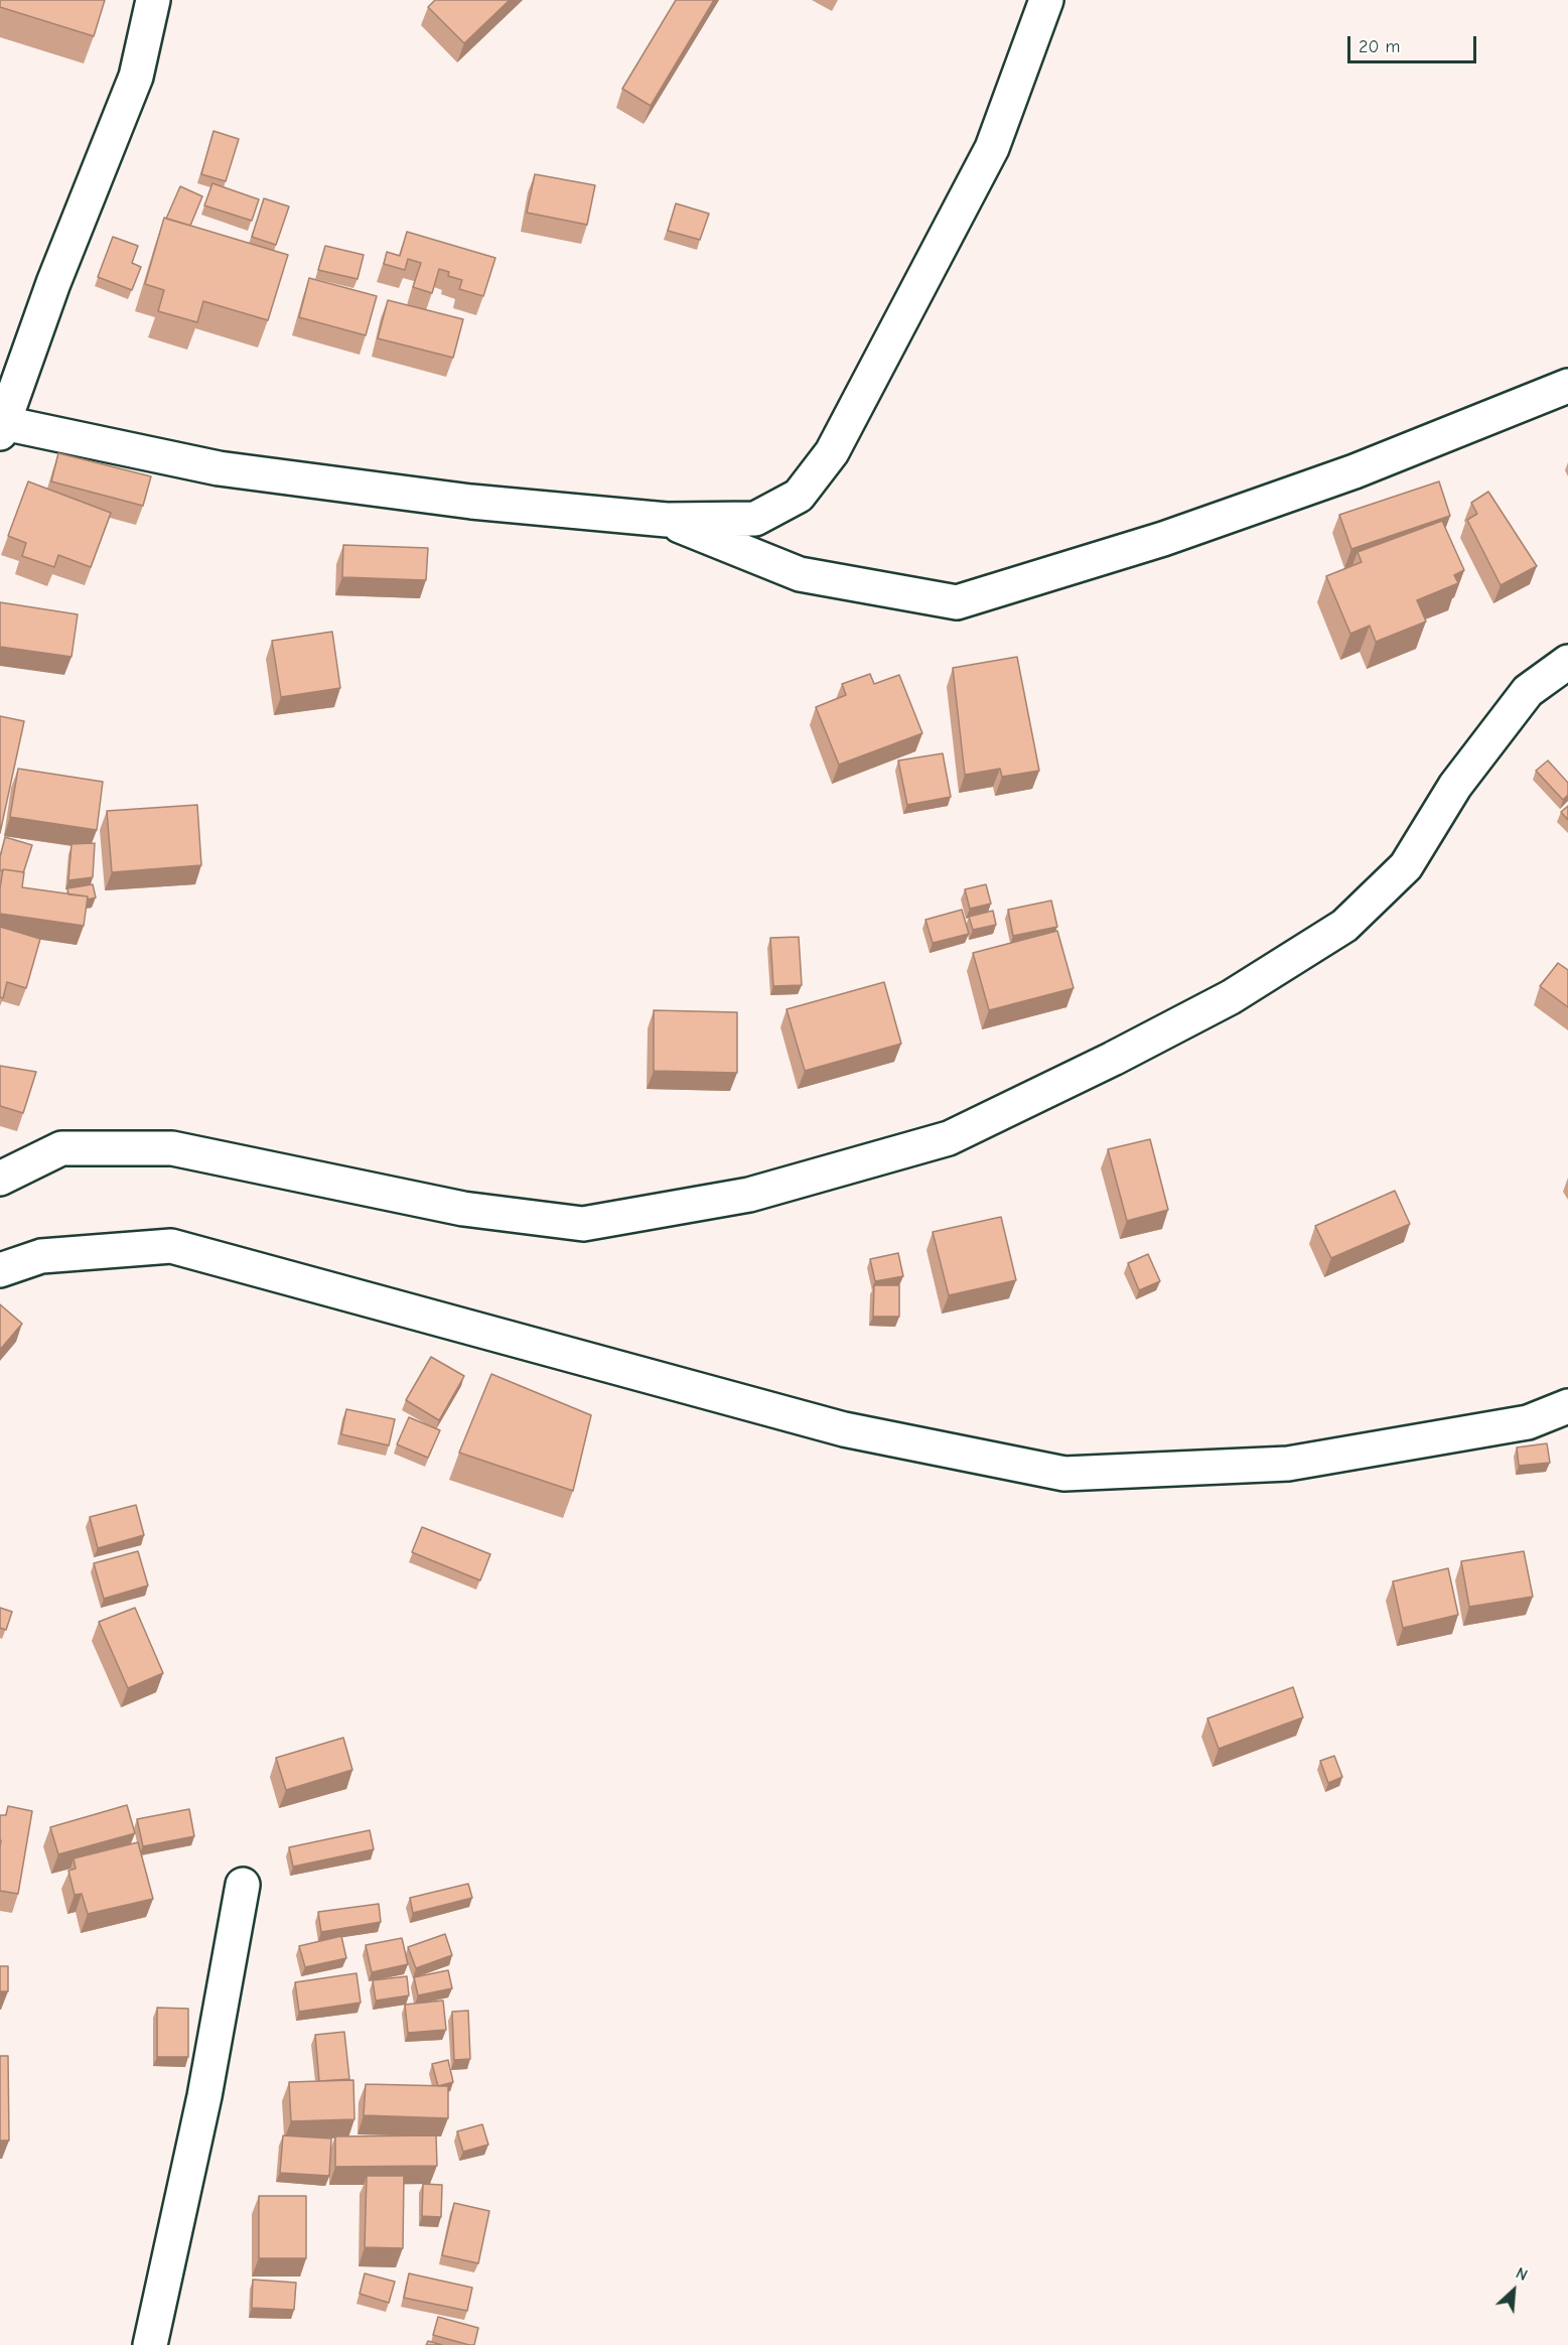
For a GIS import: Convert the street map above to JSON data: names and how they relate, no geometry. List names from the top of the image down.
{
  "scale_bar": "20 m",
  "north": "top right"
}
